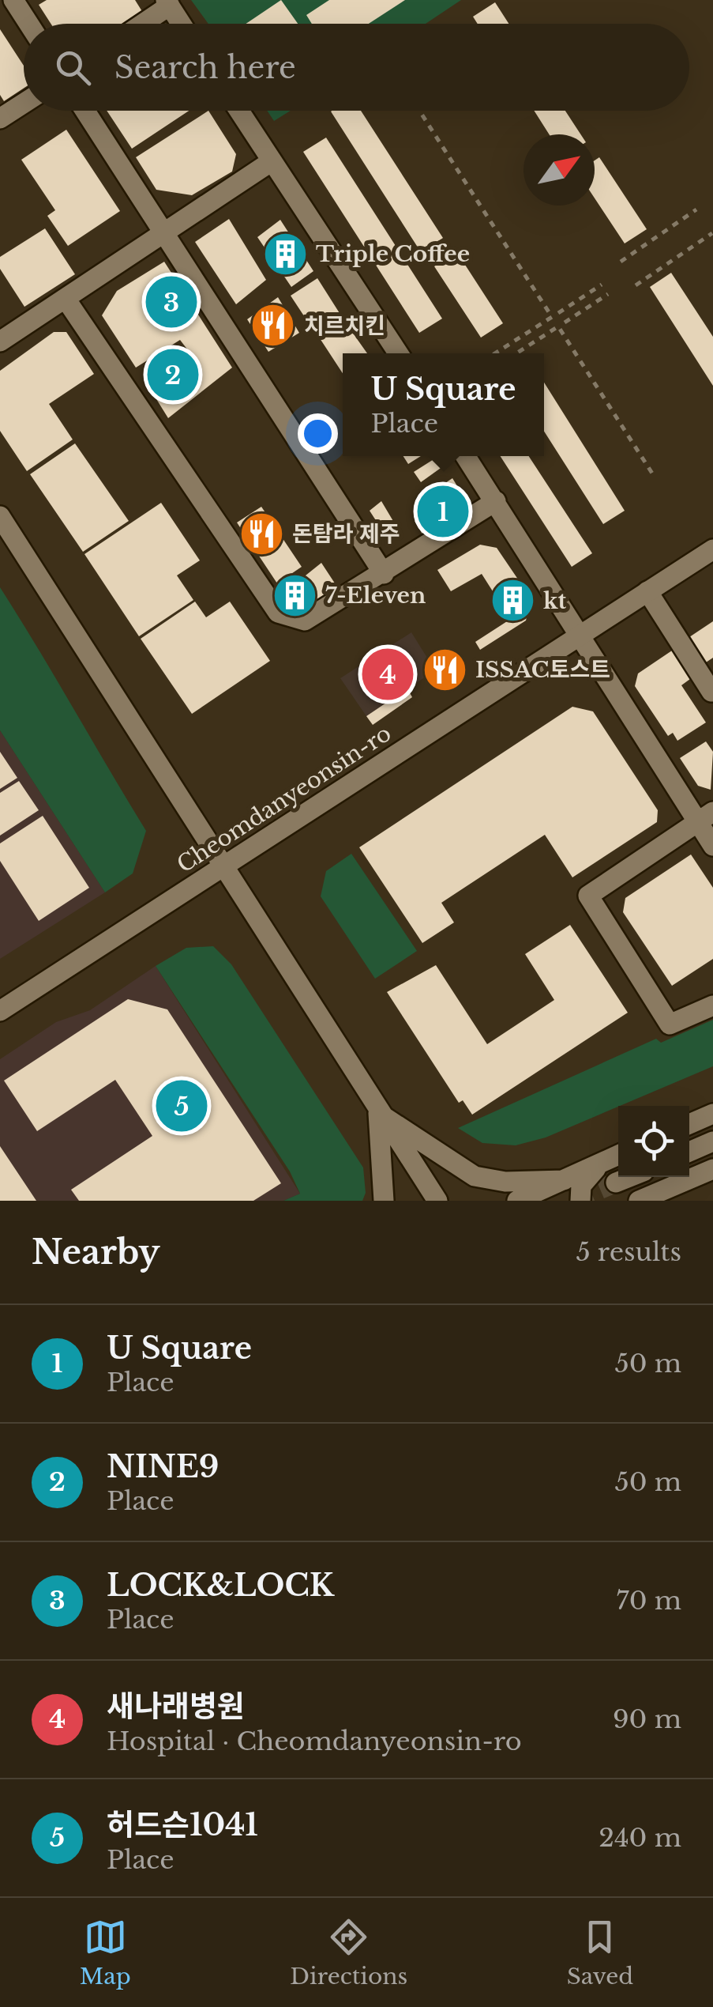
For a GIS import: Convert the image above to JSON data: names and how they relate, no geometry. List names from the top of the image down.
{
  "streets": {
    "street": ["Cheomdanyeonsin-ro"]
  },
  "places": {
    "building": ["Triple Coffee", "7-Eleven", "kt"],
    "restaurant": ["치르치킨", "돈탐라 제주", "ISSAC토스트"]
  },
  "north": "top right",
  "page": {
    "search": "Search here",
    "pins": [
      "3",
      "2",
      "1",
      "4",
      "5"
    ],
    "popup": ["U Square", "Place"],
    "heading": ["Nearby", "5 results"],
    "list": [
      {
        "mark": "1",
        "name": "U Square",
        "note": "Place",
        "value": "50 m"
      },
      {
        "mark": "2",
        "name": "NINE9",
        "note": "Place",
        "value": "50 m"
      },
      {
        "mark": "3",
        "name": "LOCK&LOCK",
        "note": "Place",
        "value": "70 m"
      },
      {
        "mark": "4",
        "name": "새나래병원",
        "note": "Hospital · Cheomdanyeonsin-ro",
        "value": "90 m"
      },
      {
        "mark": "5",
        "name": "허드슨1041",
        "note": "Place",
        "value": "240 m"
      }
    ],
    "nav": ["Map", "Directions", "Saved"]
  }
}
